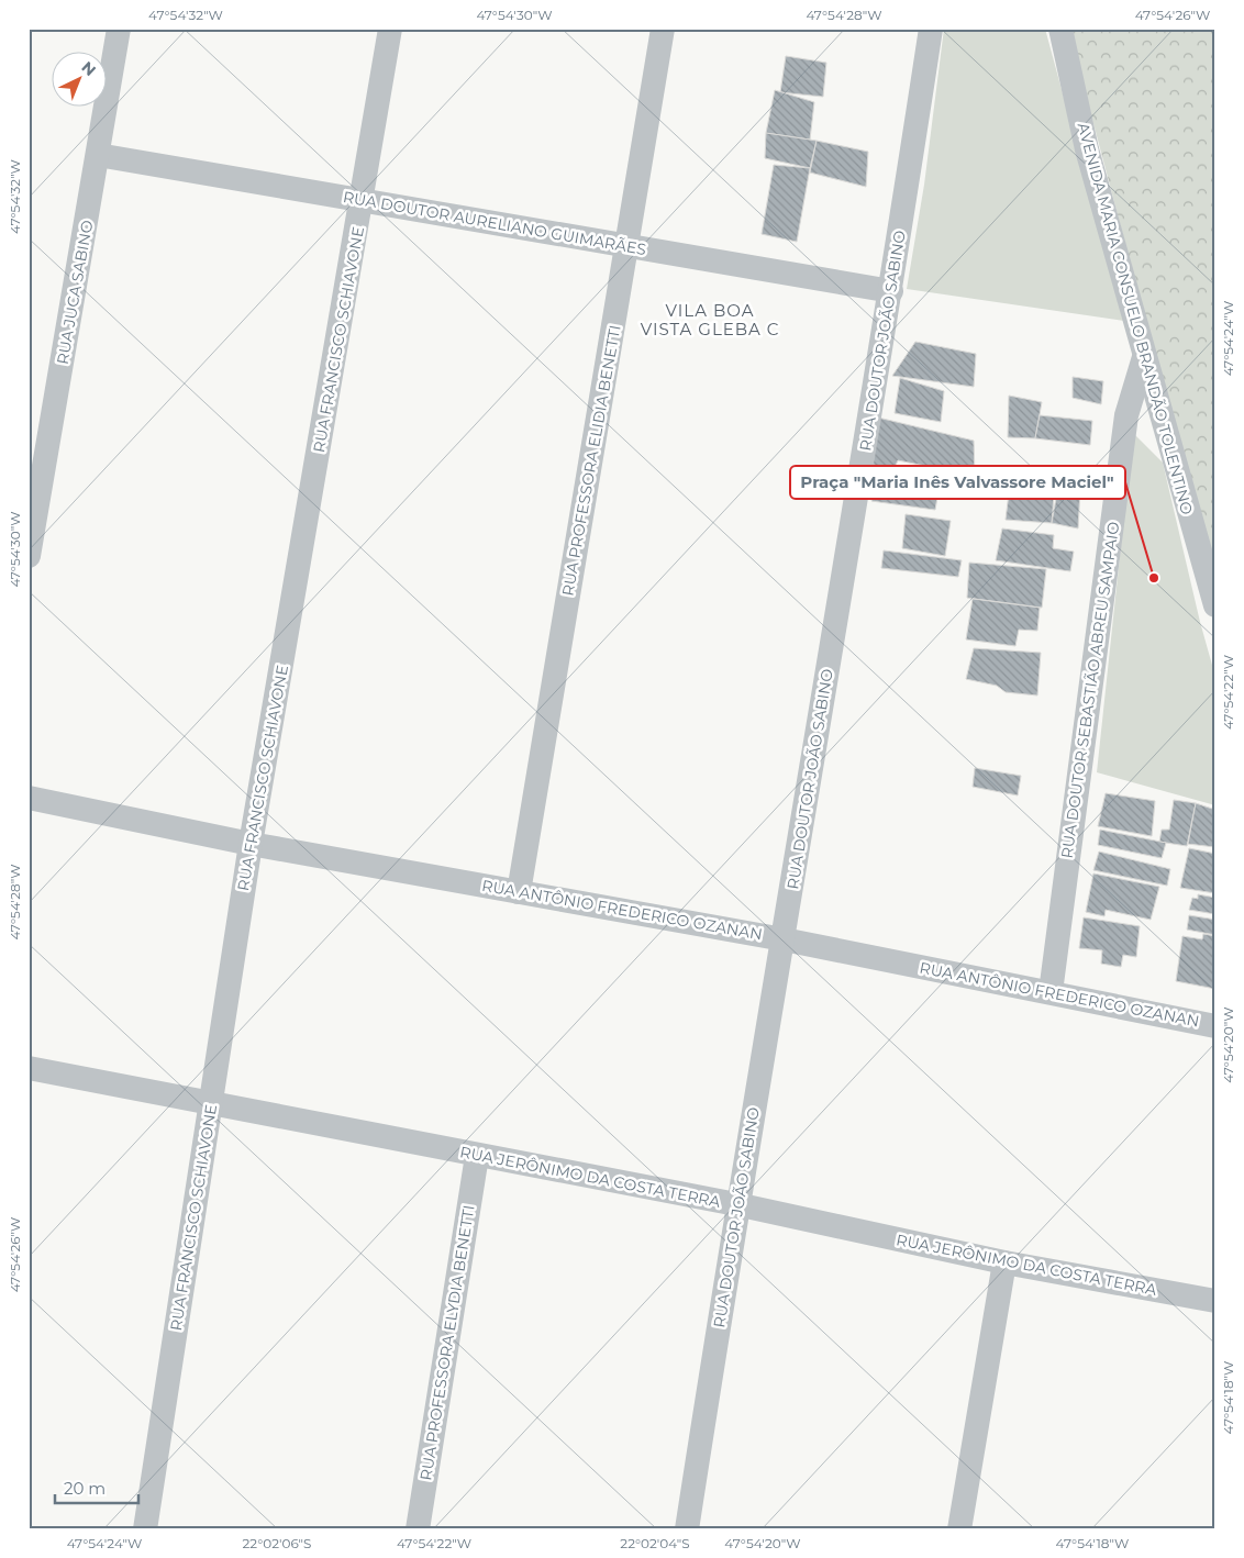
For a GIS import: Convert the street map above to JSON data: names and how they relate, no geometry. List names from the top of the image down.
{
  "streets": {
    "street": [
      "RUA DOUTOR AURELIANO GUIMARÃES",
      "RUA JUCA SABINO",
      "AVENIDA MARIA CONSUELO BRANDÃO TOLENTINO",
      "RUA FRANCISCO SCHIAVONE",
      "RUA DOUTOR JOÃO SABINO",
      "RUA PROFESSORA ELIDIA BENETTI",
      "RUA DOUTOR SEBASTIÃO ABREU SAMPAIO",
      "RUA ANTÔNIO FREDERICO OZANAN",
      "RUA JERÔNIMO DA COSTA TERRA",
      "RUA PROFESSORA ELYDIA BENETTI"
    ]
  },
  "crossings": [
    ["RUA DOUTOR AURELIANO GUIMARÃES", "RUA JUCA SABINO"],
    ["RUA DOUTOR AURELIANO GUIMARÃES", "RUA FRANCISCO SCHIAVONE"],
    ["RUA DOUTOR AURELIANO GUIMARÃES", "RUA DOUTOR JOÃO SABINO"],
    ["RUA DOUTOR AURELIANO GUIMARÃES", "RUA PROFESSORA ELIDIA BENETTI"],
    ["AVENIDA MARIA CONSUELO BRANDÃO TOLENTINO", "RUA DOUTOR SEBASTIÃO ABREU SAMPAIO"],
    ["RUA FRANCISCO SCHIAVONE", "RUA ANTÔNIO FREDERICO OZANAN"],
    ["RUA FRANCISCO SCHIAVONE", "RUA JERÔNIMO DA COSTA TERRA"],
    ["RUA DOUTOR JOÃO SABINO", "RUA ANTÔNIO FREDERICO OZANAN"],
    ["RUA DOUTOR JOÃO SABINO", "RUA JERÔNIMO DA COSTA TERRA"],
    ["RUA PROFESSORA ELIDIA BENETTI", "RUA ANTÔNIO FREDERICO OZANAN"],
    ["RUA DOUTOR SEBASTIÃO ABREU SAMPAIO", "RUA ANTÔNIO FREDERICO OZANAN"],
    ["RUA JERÔNIMO DA COSTA TERRA", "RUA PROFESSORA ELYDIA BENETTI"]
  ],
  "districts": ["VILA BOA VISTA GLEBA C"],
  "places": ["Praça \"Maria Inês Valvassore Maciel\""],
  "scale_bar": "20 m",
  "north": "top right",
  "coordinates": [
    "47°54'32\"W",
    "47°54'30\"W",
    "47°54'28\"W",
    "47°54'26\"W",
    "47°54'24\"W",
    "47°54'22\"W",
    "47°54'20\"W",
    "47°54'18\"W",
    "22°02'06\"S",
    "22°02'04\"S"
  ]
}
